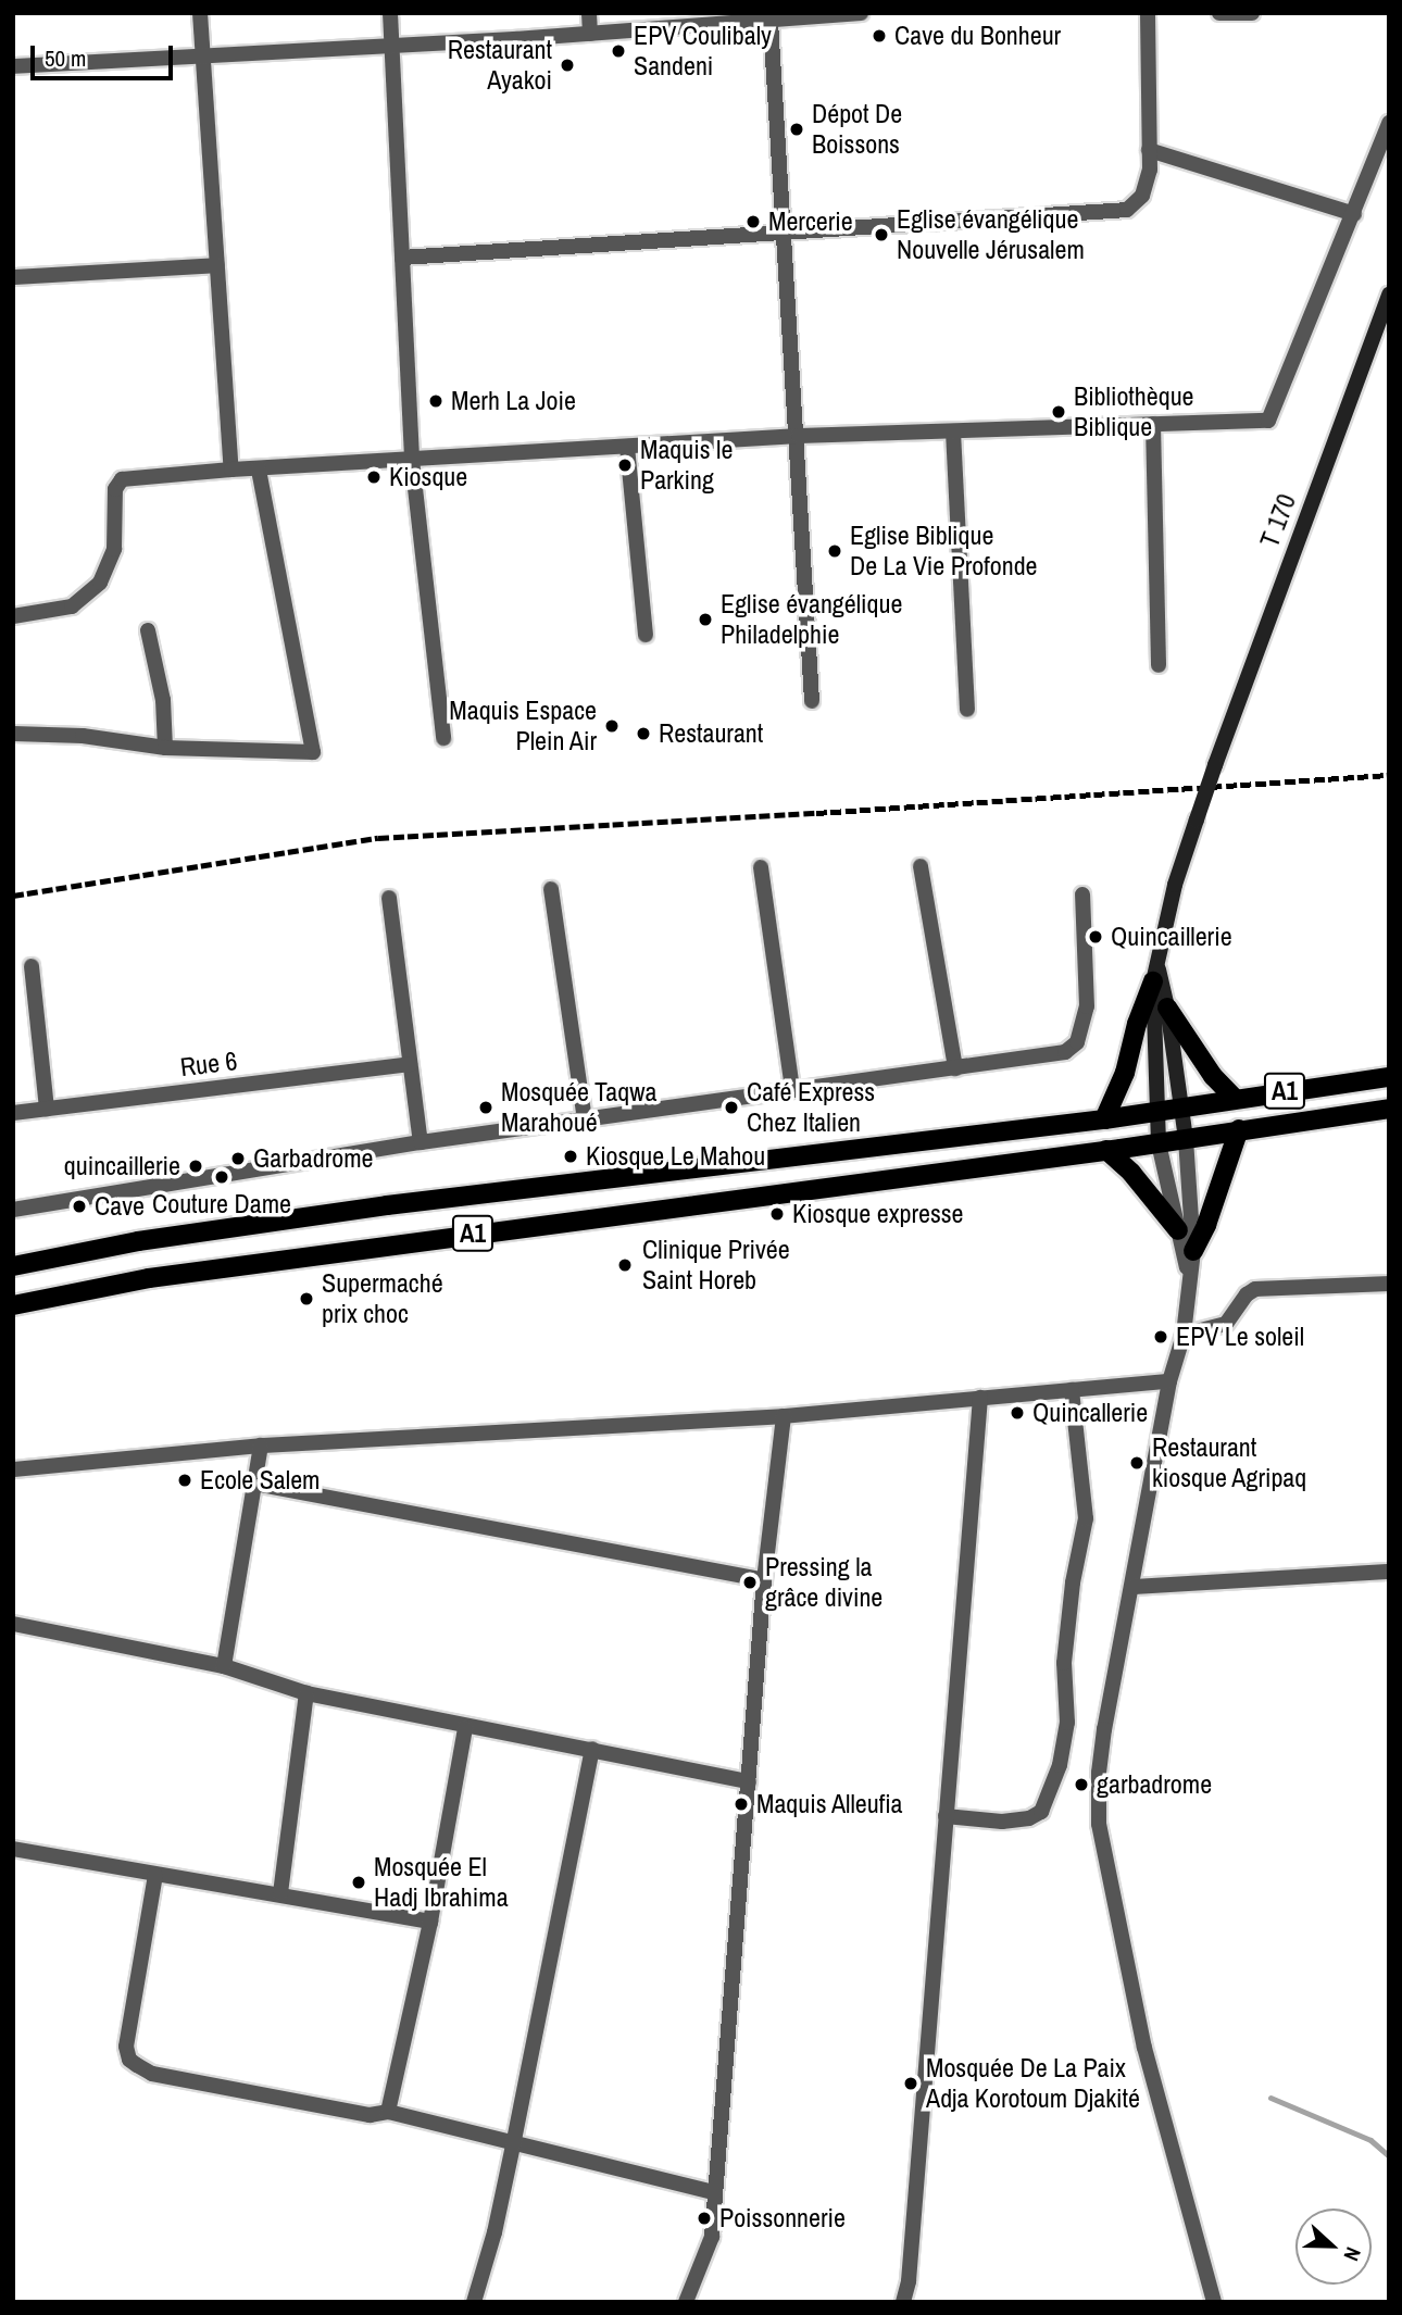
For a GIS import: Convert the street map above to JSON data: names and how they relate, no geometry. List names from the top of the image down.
{
  "streets": {
    "main road": ["T 170", "A1"],
    "street": ["Rue 6"]
  },
  "places": [
    "Cave du Bonheur",
    "EPV Coulibaly Sandeni",
    "Restaurant Ayakoi",
    "Dépot De Boissons",
    "Mercerie",
    "Eglise évangélique Nouvelle Jérusalem",
    "Merh La Joie",
    "Bibliothèque Biblique",
    "Maquis le Parking",
    "Kiosque",
    "Eglise Biblique De La Vie Profonde",
    "Eglise évangélique Philadelphie",
    "Maquis Espace Plein Air",
    "Restaurant",
    "Quincaillerie",
    "Mosquée Taqwa Marahoué",
    "Café Express Chez Italien",
    "Kiosque Le Mahou",
    "Garbadrome",
    "quincaillerie",
    "Couture Dame",
    "Cave",
    "Kiosque expresse",
    "Clinique Privée Saint Horeb",
    "Supermaché prix choc",
    "EPV Le soleil",
    "Quincallerie",
    "Restaurant kiosque Agripaq",
    "Ecole Salem",
    "Pressing la grâce divine",
    "garbadrome",
    "Maquis Alleufia",
    "Mosquée El Hadj Ibrahima",
    "Mosquée De La Paix Adja Korotoum Djakité",
    "Poissonnerie"
  ],
  "scale_bar": "50 m",
  "north": "right"
}
